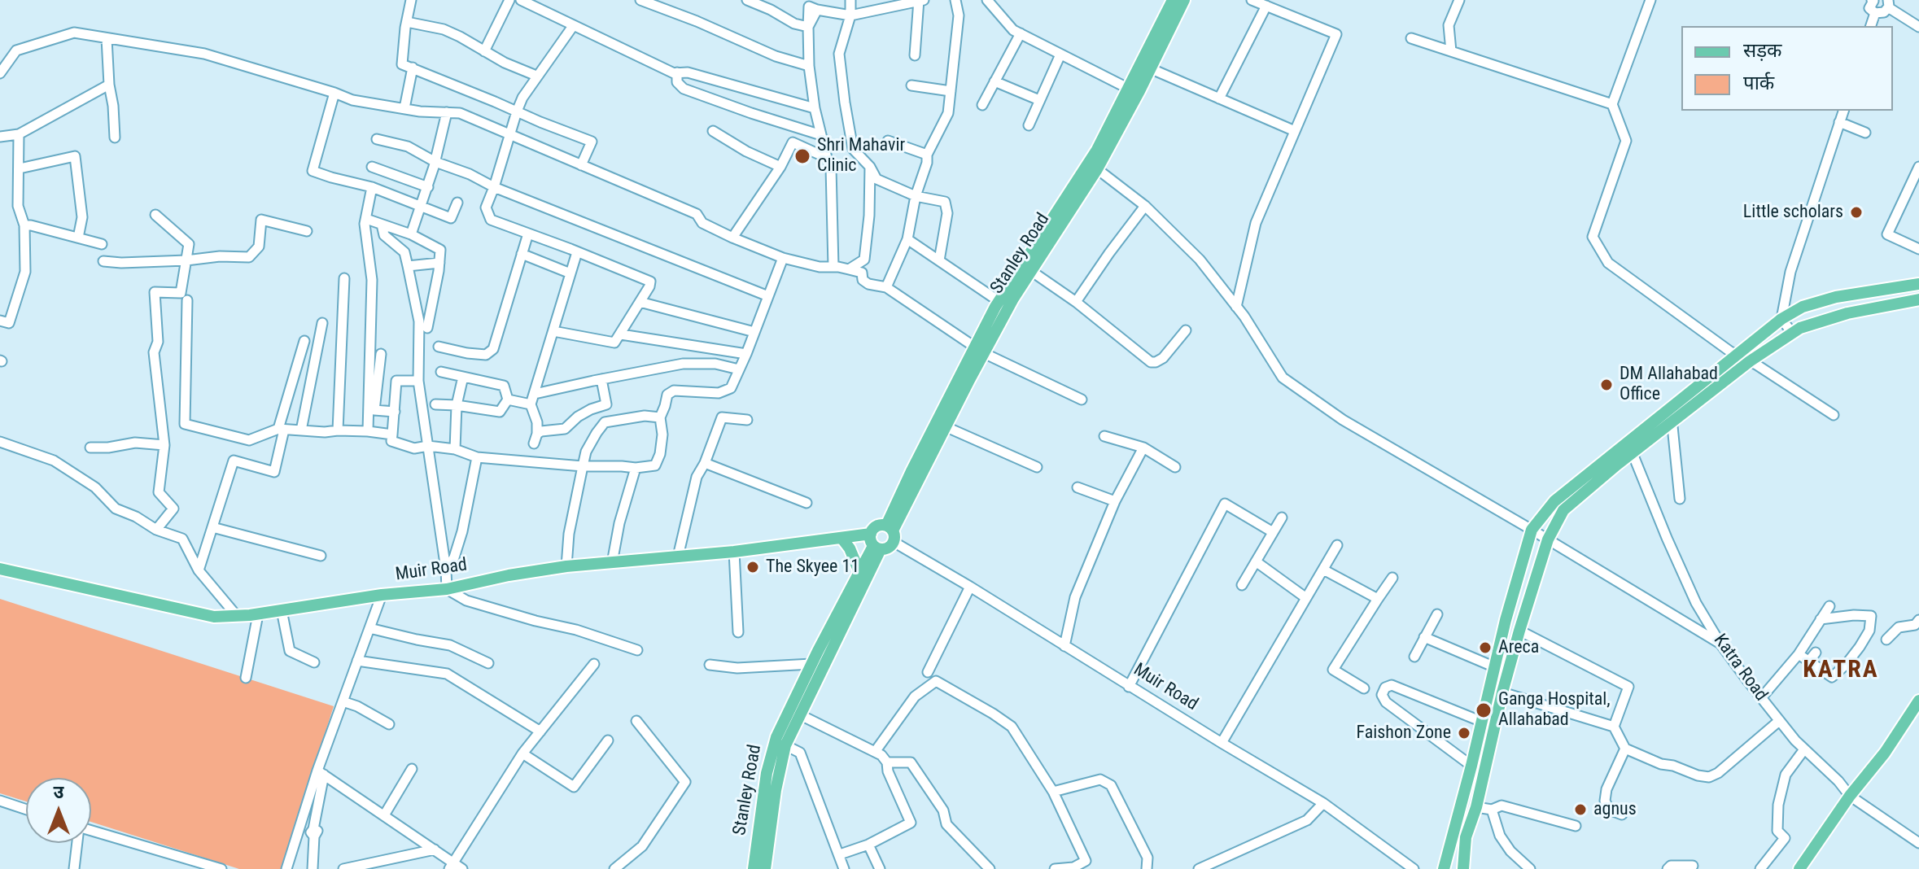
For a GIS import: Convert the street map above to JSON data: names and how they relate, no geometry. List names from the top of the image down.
{
  "streets": {
    "main road": ["Stanley Road", "Muir Road"],
    "street": ["Katra Road"]
  },
  "crossings": [
    ["Stanley Road", "Muir Road"]
  ],
  "districts": ["KATRA"],
  "places": [
    "Shri Mahavir Clinic",
    "Little scholars",
    "DM Allahabad Office",
    "The Skyee 11",
    "Areca",
    "Ganga Hospital, Allahabad",
    "Faishon Zone",
    "agnus"
  ],
  "legend": ["सड़क", "पार्क"],
  "north": "top"
}
